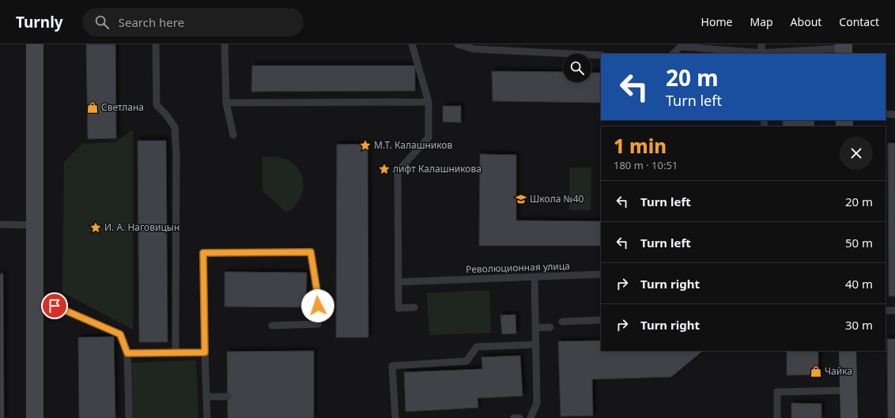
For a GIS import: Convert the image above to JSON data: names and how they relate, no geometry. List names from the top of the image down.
{
  "streets": {
    "lane": ["Революционная улица"]
  },
  "places": {
    "shop": ["Светлана", "Чайка"],
    "place": ["М.Т. Калашников", "лифт Калашникова", "И. А. Наговицын"],
    "school or university": ["Школа №40"]
  },
  "page": {
    "header": "Turnly",
    "search": "Search here",
    "nav": [
      "Home",
      "Map",
      "About",
      "Contact"
    ],
    "turn": ["20 m", "Turn left"],
    "heading": ["1 min", "180 m · 10:51"],
    "list": [
      {
        "name": "Turn left",
        "value": "20 m"
      },
      {
        "name": "Turn left",
        "value": "50 m"
      },
      {
        "name": "Turn right",
        "value": "40 m"
      },
      {
        "name": "Turn right",
        "value": "30 m"
      }
    ]
  }
}
